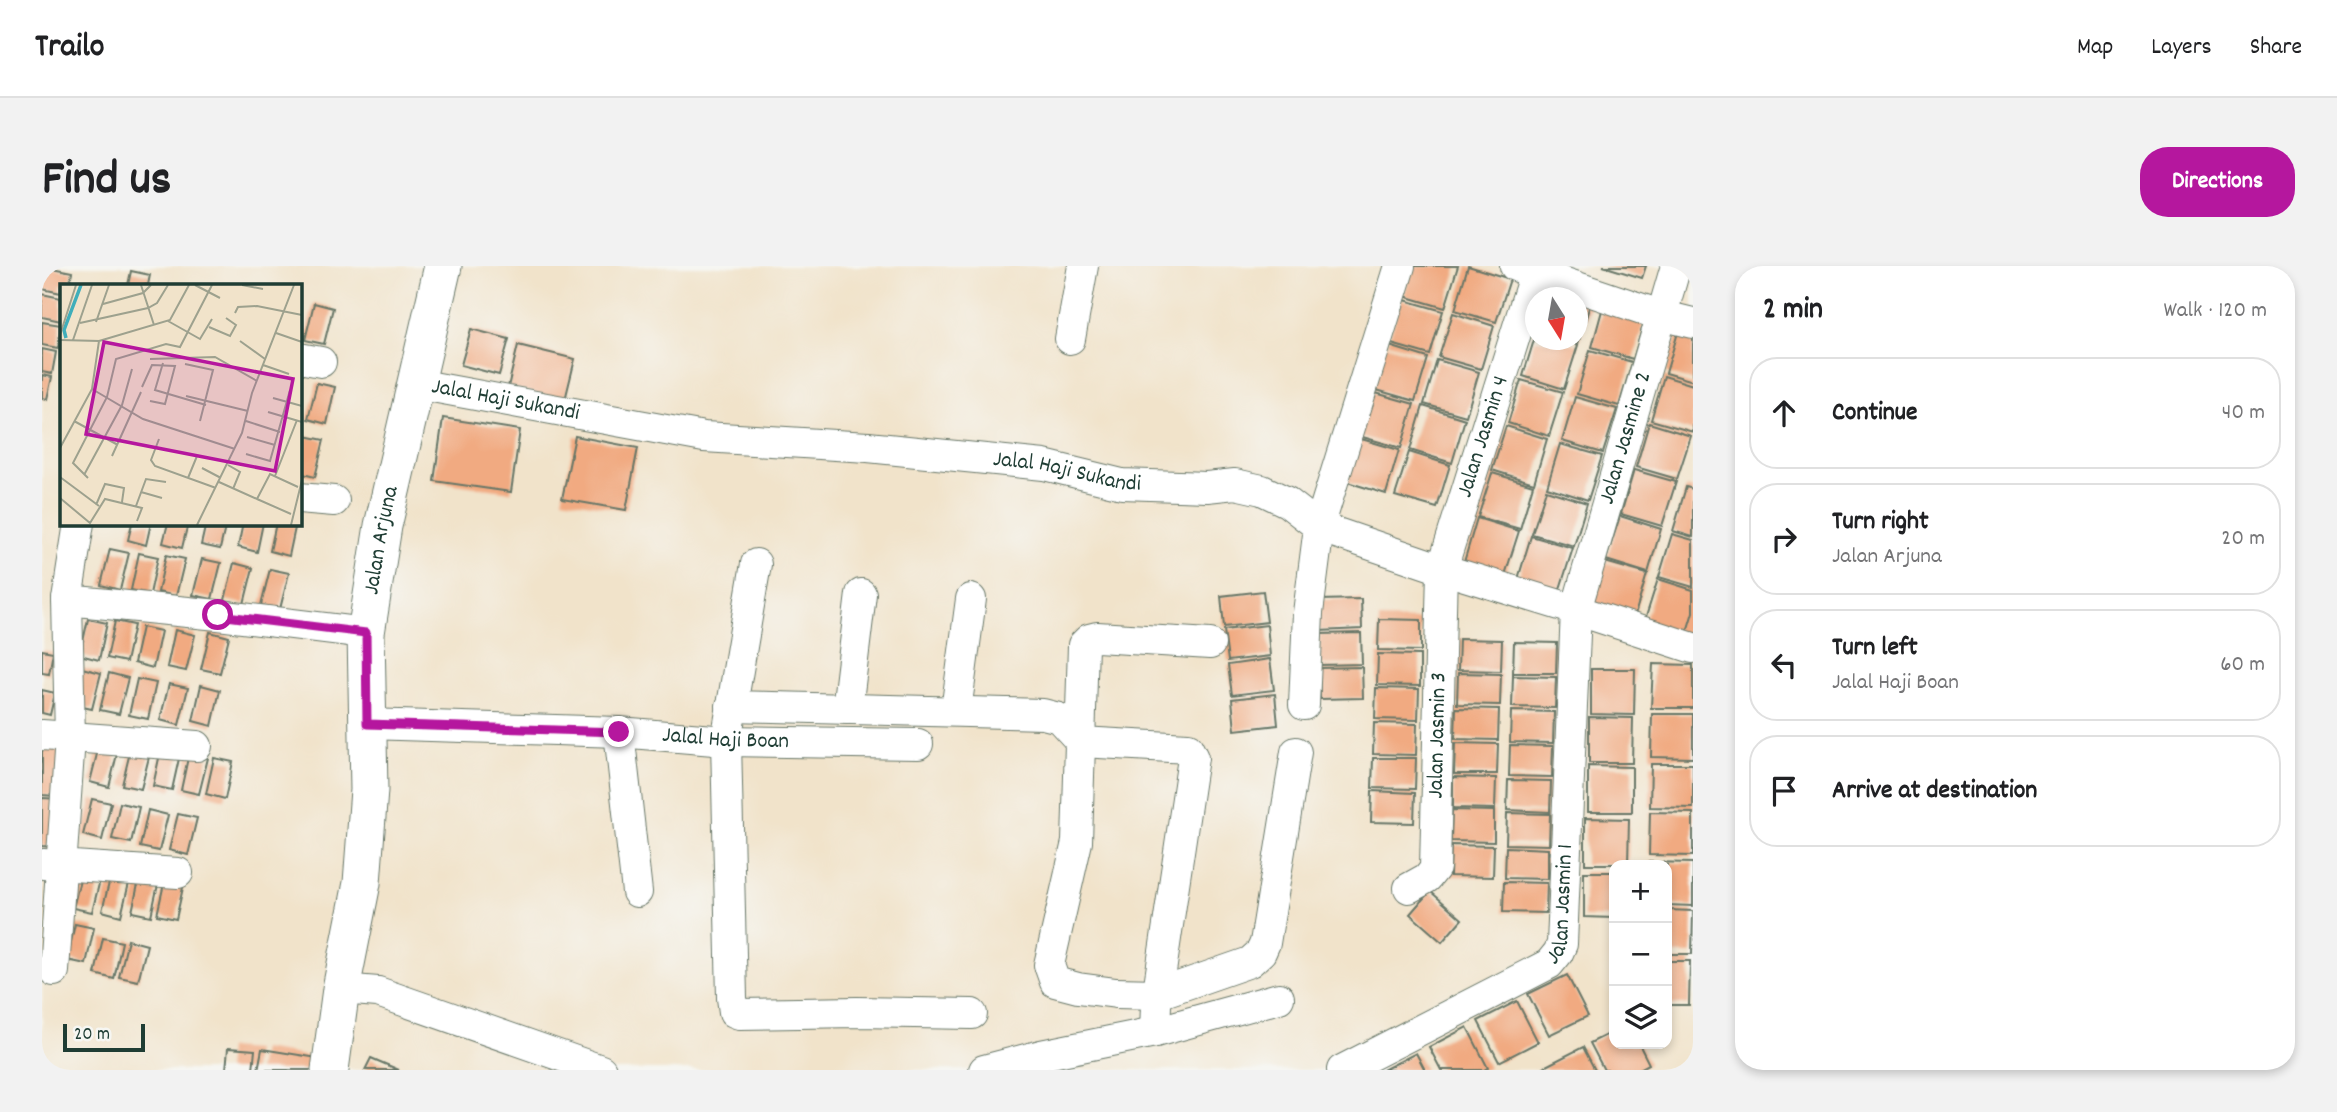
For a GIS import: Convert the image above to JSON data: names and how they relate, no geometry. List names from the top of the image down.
{
  "streets": {
    "street": [
      "Jalal Haji Sukandi",
      "Jalan Jasmin 4",
      "Jalan Jasmine 2",
      "Jalan Arjuna",
      "Jalan Jasmin 3",
      "Jalal Haji Boan",
      "Jalan Jasmin 1"
    ]
  },
  "crossings": [
    ["Jalal Haji Sukandi", "Jalan Jasmin 4"],
    ["Jalal Haji Sukandi", "Jalan Jasmine 2"],
    ["Jalal Haji Sukandi", "Jalan Arjuna"],
    ["Jalal Haji Sukandi", "Jalan Jasmin 3"],
    ["Jalal Haji Sukandi", "Jalan Jasmin 1"],
    ["Jalan Jasmin 4", "Jalan Jasmin 3"],
    ["Jalan Jasmine 2", "Jalan Jasmin 1"],
    ["Jalan Arjuna", "Jalal Haji Boan"]
  ],
  "scale_bar": "20 m",
  "north": "bottom",
  "page": {
    "header": "Trailo",
    "nav": ["Map", "Layers", "Share"],
    "title": "Find us",
    "buttons": "Directions",
    "heading": ["2 min", "Walk · 120 m"],
    "list": [
      ["Continue", "40 m"],
      ["Turn right", "Jalan Arjuna", "20 m"],
      ["Turn left", "Jalal Haji Boan", "60 m"],
      "Arrive at destination"
    ],
    "map_buttons": ["+", "−"],
    "scale": "20 m"
  }
}
